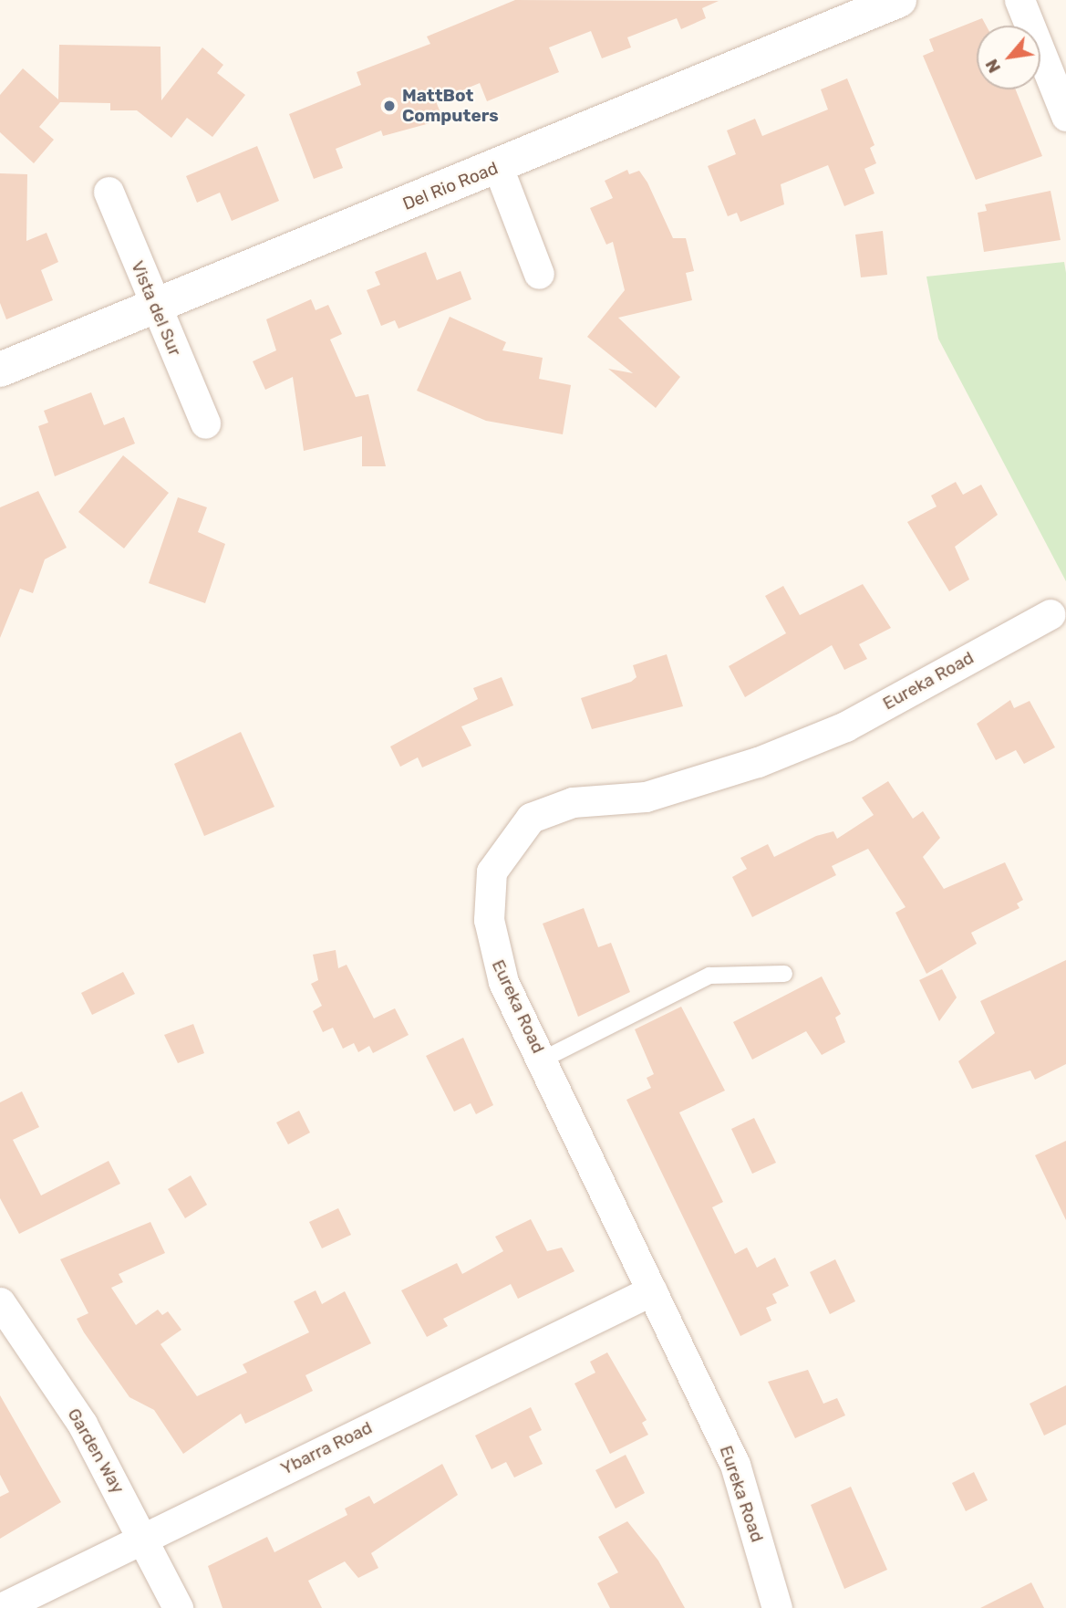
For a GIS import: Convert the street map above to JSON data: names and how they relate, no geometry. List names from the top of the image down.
{
  "streets": {
    "main road": ["Del Rio Road"],
    "street": [
      "Vista del Sur",
      "Eureka Road",
      "Ybarra Road",
      "Garden Way"
    ]
  },
  "crossings": [
    ["Del Rio Road", "Vista del Sur"],
    ["Eureka Road", "Ybarra Road"],
    ["Ybarra Road", "Garden Way"]
  ],
  "places": ["MattBot Computers"],
  "north": "bottom left"
}
